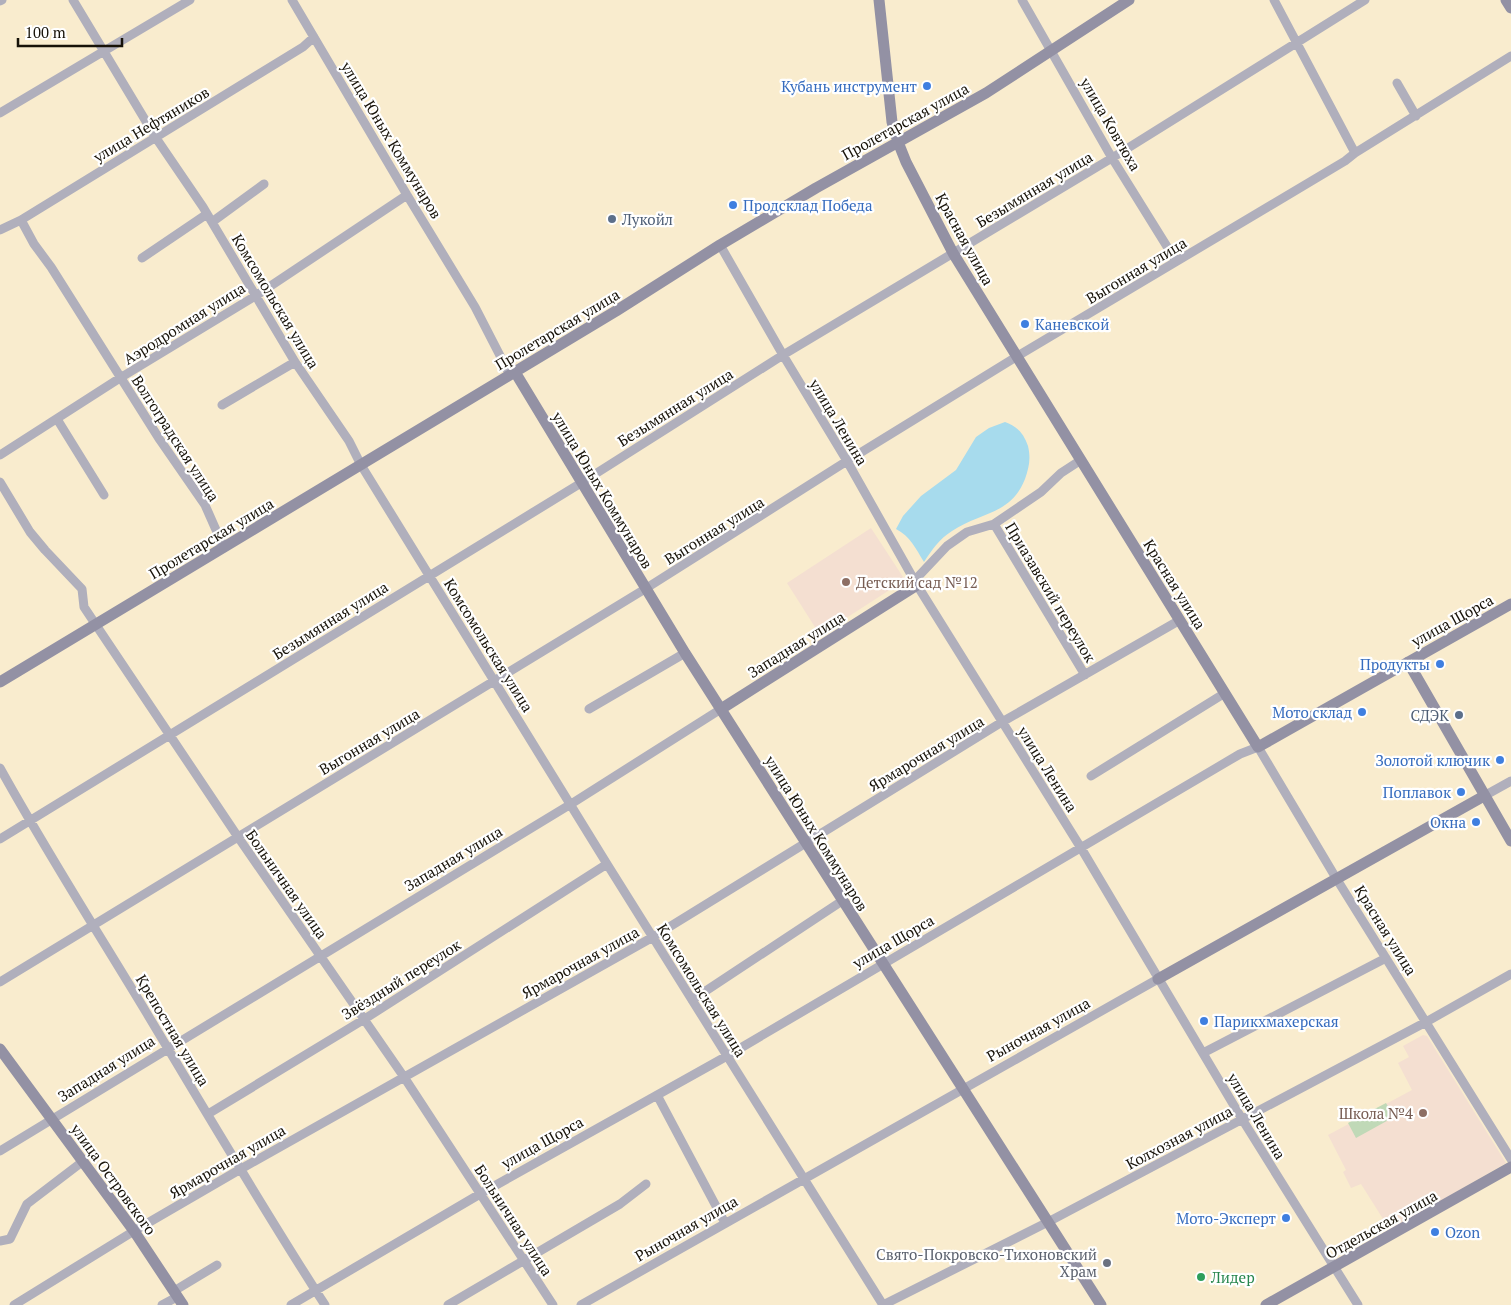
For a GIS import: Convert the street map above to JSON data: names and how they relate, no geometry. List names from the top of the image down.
{
  "streets": {
    "street": [
      "Пролетарская улица",
      "улица Нефтяников",
      "улица Ковтюха",
      "улица Юных Коммунаров",
      "Безымянная улица",
      "Красная улица",
      "Выгонная улица",
      "Комсомольская улица",
      "Аэродромная улица",
      "улица Ленина",
      "Волгоградская улица",
      "Приазавский переулок",
      "улица Щорса",
      "Западная улица",
      "Ярмарочная улица",
      "Больничная улица",
      "Звёздный переулок",
      "Рыночная улица",
      "Крепостная улица",
      "Колхозная улица",
      "улица Островского",
      "Отдельская улица"
    ]
  },
  "crossings": [
    ["Пролетарская улица", "улица Ковтюха"],
    ["Пролетарская улица", "улица Юных Коммунаров"],
    ["Пролетарская улица", "Красная улица"],
    ["Пролетарская улица", "Комсомольская улица"],
    ["Пролетарская улица", "улица Ленина"],
    ["Пролетарская улица", "Волгоградская улица"],
    ["Пролетарская улица", "Больничная улица"],
    ["улица Нефтяников", "улица Юных Коммунаров"],
    ["улица Нефтяников", "Комсомольская улица"],
    ["улица Нефтяников", "Волгоградская улица"],
    ["улица Ковтюха", "Безымянная улица"],
    ["улица Ковтюха", "Выгонная улица"],
    ["улица Юных Коммунаров", "Безымянная улица"],
    ["улица Юных Коммунаров", "Выгонная улица"],
    ["улица Юных Коммунаров", "Аэродромная улица"],
    ["улица Юных Коммунаров", "улица Щорса"],
    ["улица Юных Коммунаров", "Западная улица"],
    ["улица Юных Коммунаров", "Ярмарочная улица"],
    ["улица Юных Коммунаров", "Рыночная улица"],
    ["улица Юных Коммунаров", "Колхозная улица"],
    ["Безымянная улица", "Красная улица"],
    ["Безымянная улица", "Комсомольская улица"],
    ["Безымянная улица", "улица Ленина"],
    ["Безымянная улица", "Больничная улица"],
    ["Безымянная улица", "Крепостная улица"],
    ["Красная улица", "Выгонная улица"],
    ["Красная улица", "улица Щорса"],
    ["Красная улица", "Ярмарочная улица"],
    ["Красная улица", "Рыночная улица"],
    ["Красная улица", "Колхозная улица"],
    ["Выгонная улица", "Комсомольская улица"],
    ["Выгонная улица", "улица Ленина"],
    ["Выгонная улица", "Больничная улица"],
    ["Выгонная улица", "Крепостная улица"],
    ["Комсомольская улица", "Аэродромная улица"],
    ["Комсомольская улица", "улица Щорса"],
    ["Комсомольская улица", "Западная улица"],
    ["Комсомольская улица", "Ярмарочная улица"],
    ["Комсомольская улица", "Звёздный переулок"],
    ["Комсомольская улица", "Рыночная улица"],
    ["Комсомольская улица", "Колхозная улица"],
    ["Аэродромная улица", "Волгоградская улица"],
    ["улица Ленина", "улица Щорса"],
    ["улица Ленина", "Западная улица"],
    ["улица Ленина", "Ярмарочная улица"],
    ["улица Ленина", "Рыночная улица"],
    ["улица Ленина", "Колхозная улица"],
    ["улица Ленина", "Отдельская улица"],
    ["Приазавский переулок", "Ярмарочная улица"],
    ["улица Щорса", "Больничная улица"],
    ["улица Щорса", "Крепостная улица"],
    ["Западная улица", "Больничная улица"],
    ["Западная улица", "Крепостная улица"],
    ["Западная улица", "улица Островского"],
    ["Ярмарочная улица", "Больничная улица"],
    ["Ярмарочная улица", "Крепостная улица"],
    ["Ярмарочная улица", "улица Островского"],
    ["Больничная улица", "Звёздный переулок"],
    ["Звёздный переулок", "Крепостная улица"]
  ],
  "places": [
    "Кубань инструмент",
    "Продсклад Победа",
    "Лукойл",
    "Каневской",
    "Детский сад №12",
    "Продукты",
    "Мото склад",
    "СДЭК",
    "Золотой ключик",
    "Поплавок",
    "Окна",
    "Парикхмахерская",
    "Школа №4",
    "Мото-Эксперт",
    "Ozon",
    "Свято-Покровско-Тихоновский Храм",
    "Лидер"
  ],
  "scale_bar": "100 m"
}
